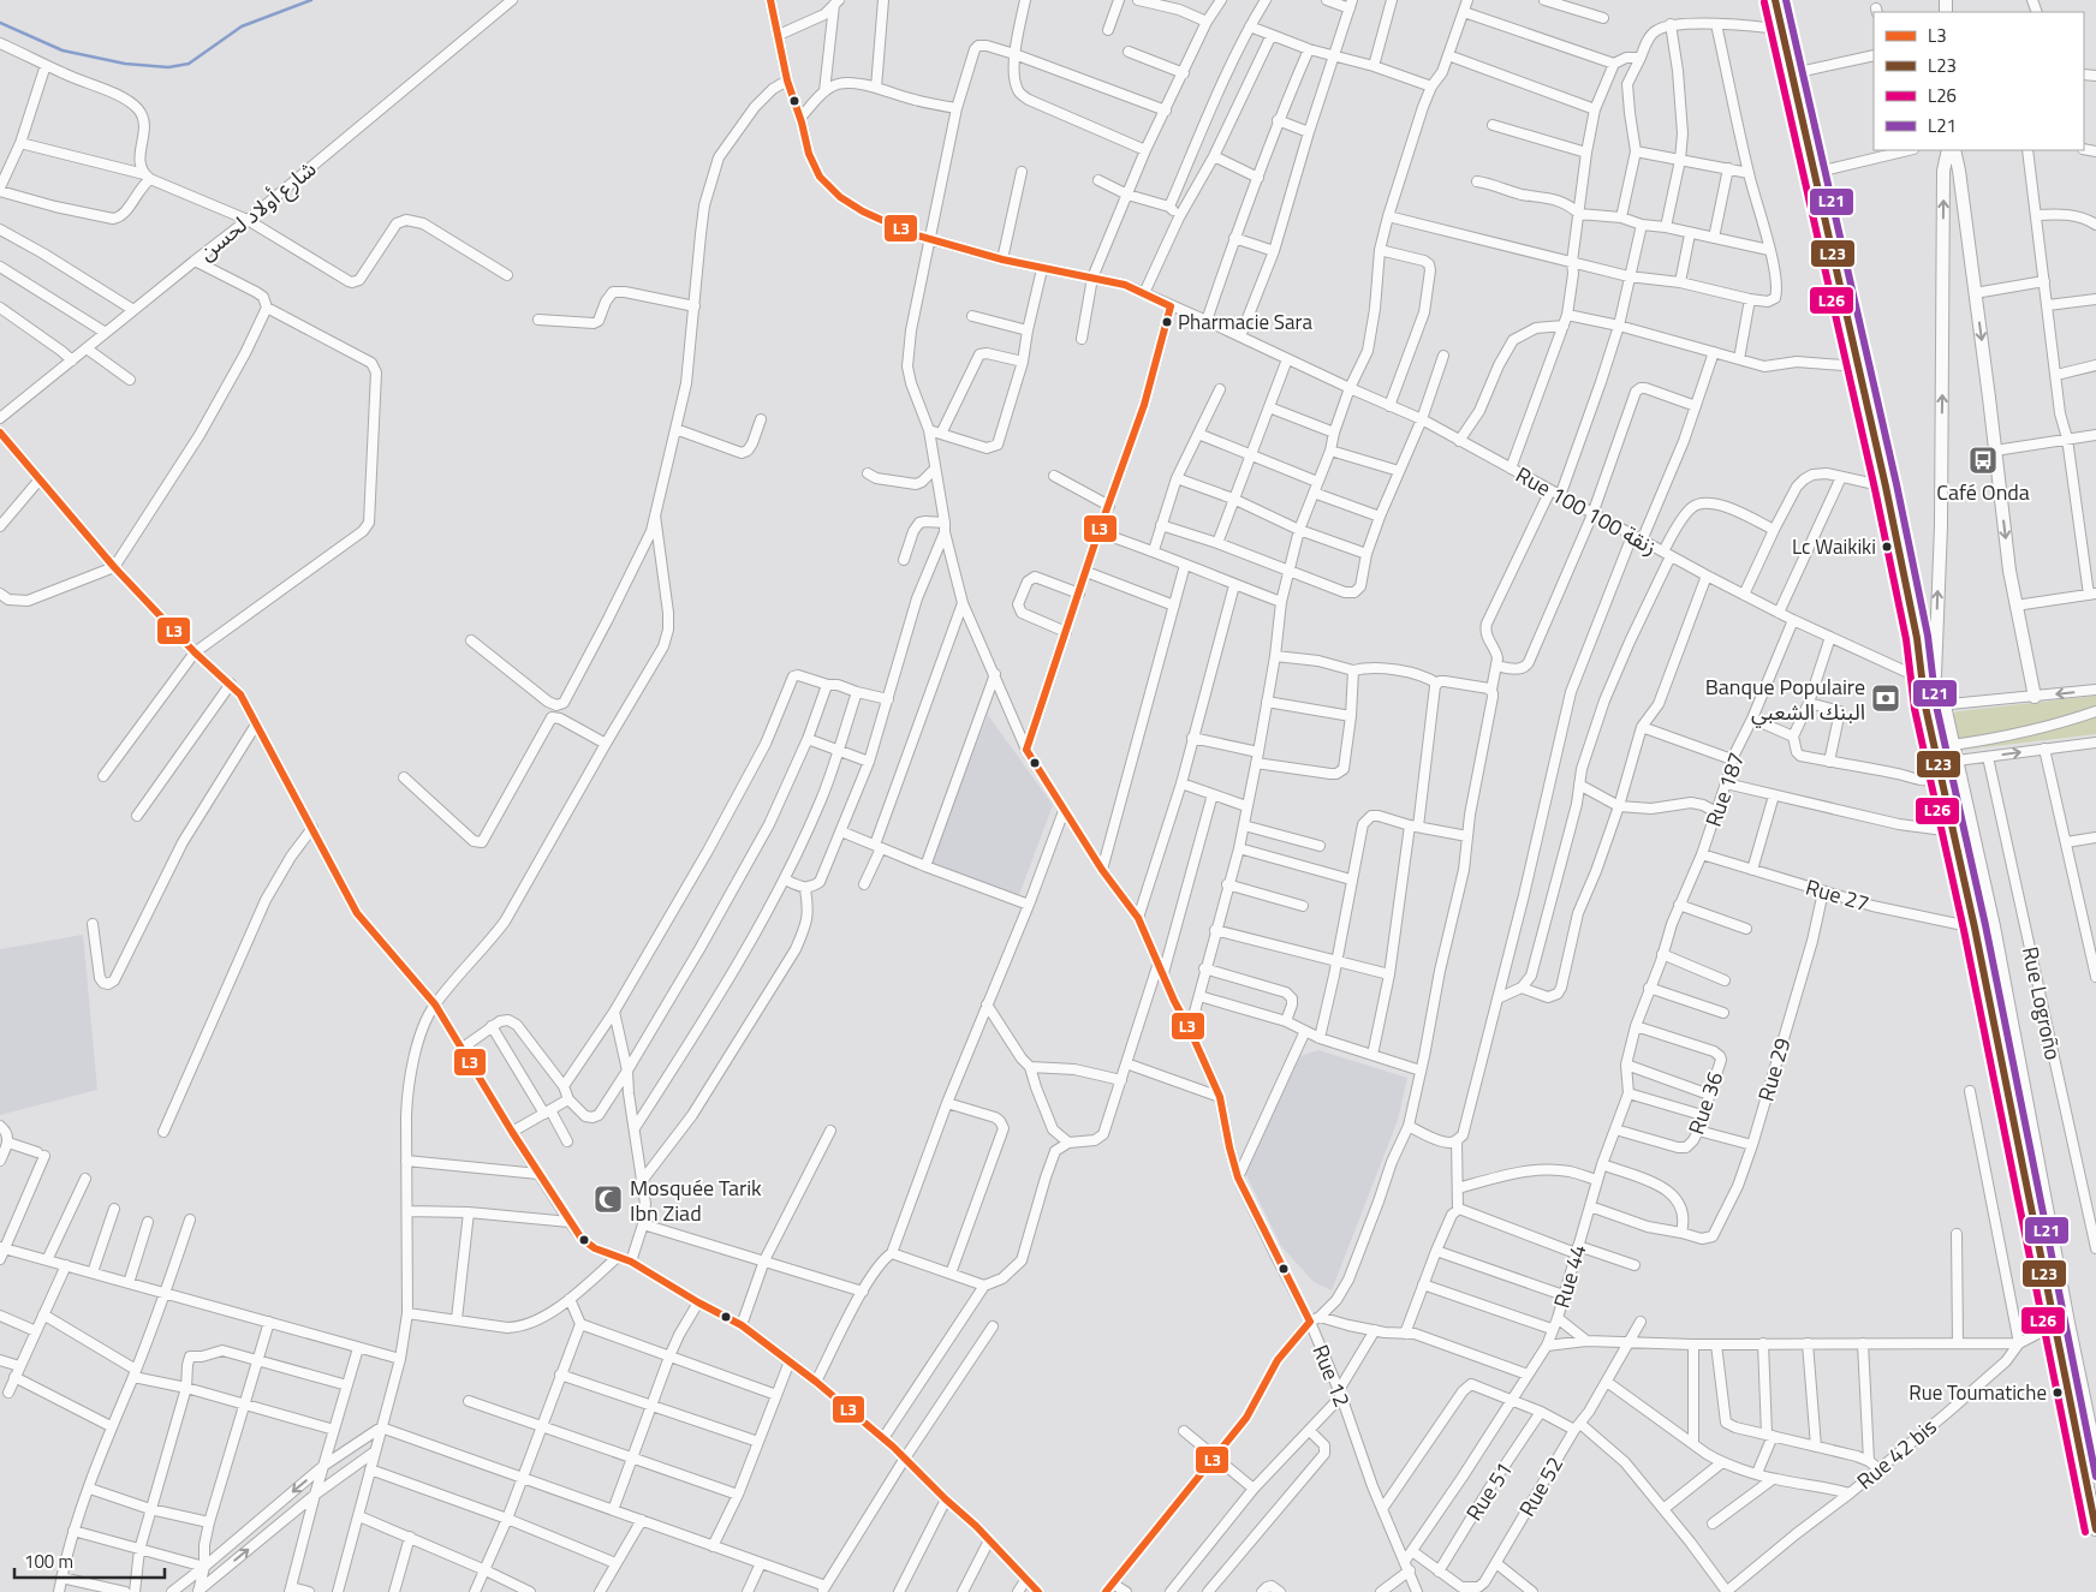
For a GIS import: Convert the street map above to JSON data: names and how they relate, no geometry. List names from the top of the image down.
{
  "streets": {
    "street": [
      "شارع أولاد لحسن",
      "Rue 100 زنقة 100",
      "Rue 187",
      "Rue 27",
      "Rue Logroño",
      "Rue 29",
      "Rue 36",
      "Rue 44",
      "Rue 12",
      "Rue 42 bis",
      "Rue 52",
      "Rue 51"
    ]
  },
  "crossings": [
    ["Rue 100 زنقة 100", "Rue 187"],
    ["Rue 100 زنقة 100", "Rue 12"],
    ["Rue 187", "Rue 27"],
    ["Rue 187", "Rue 44"],
    ["Rue 27", "Rue 29"],
    ["Rue 36", "Rue 44"],
    ["Rue 44", "Rue 12"],
    ["Rue 52", "Rue 51"]
  ],
  "places": {
    "other": ["Pharmacie Sara", "Lc Waikiki", "Rue Toumatiche"],
    "bus stop": ["Café Onda"],
    "bank": ["Banque Populaire البنك الشعبي"],
    "mosque": ["Mosquée Tarik Ibn Ziad"]
  },
  "lines": [
    "transit line L3",
    "transit line L23",
    "transit line L21",
    "transit line L26"
  ],
  "legend": [
    "L3",
    "L23",
    "L26",
    "L21"
  ],
  "scale_bar": "100 m"
}
